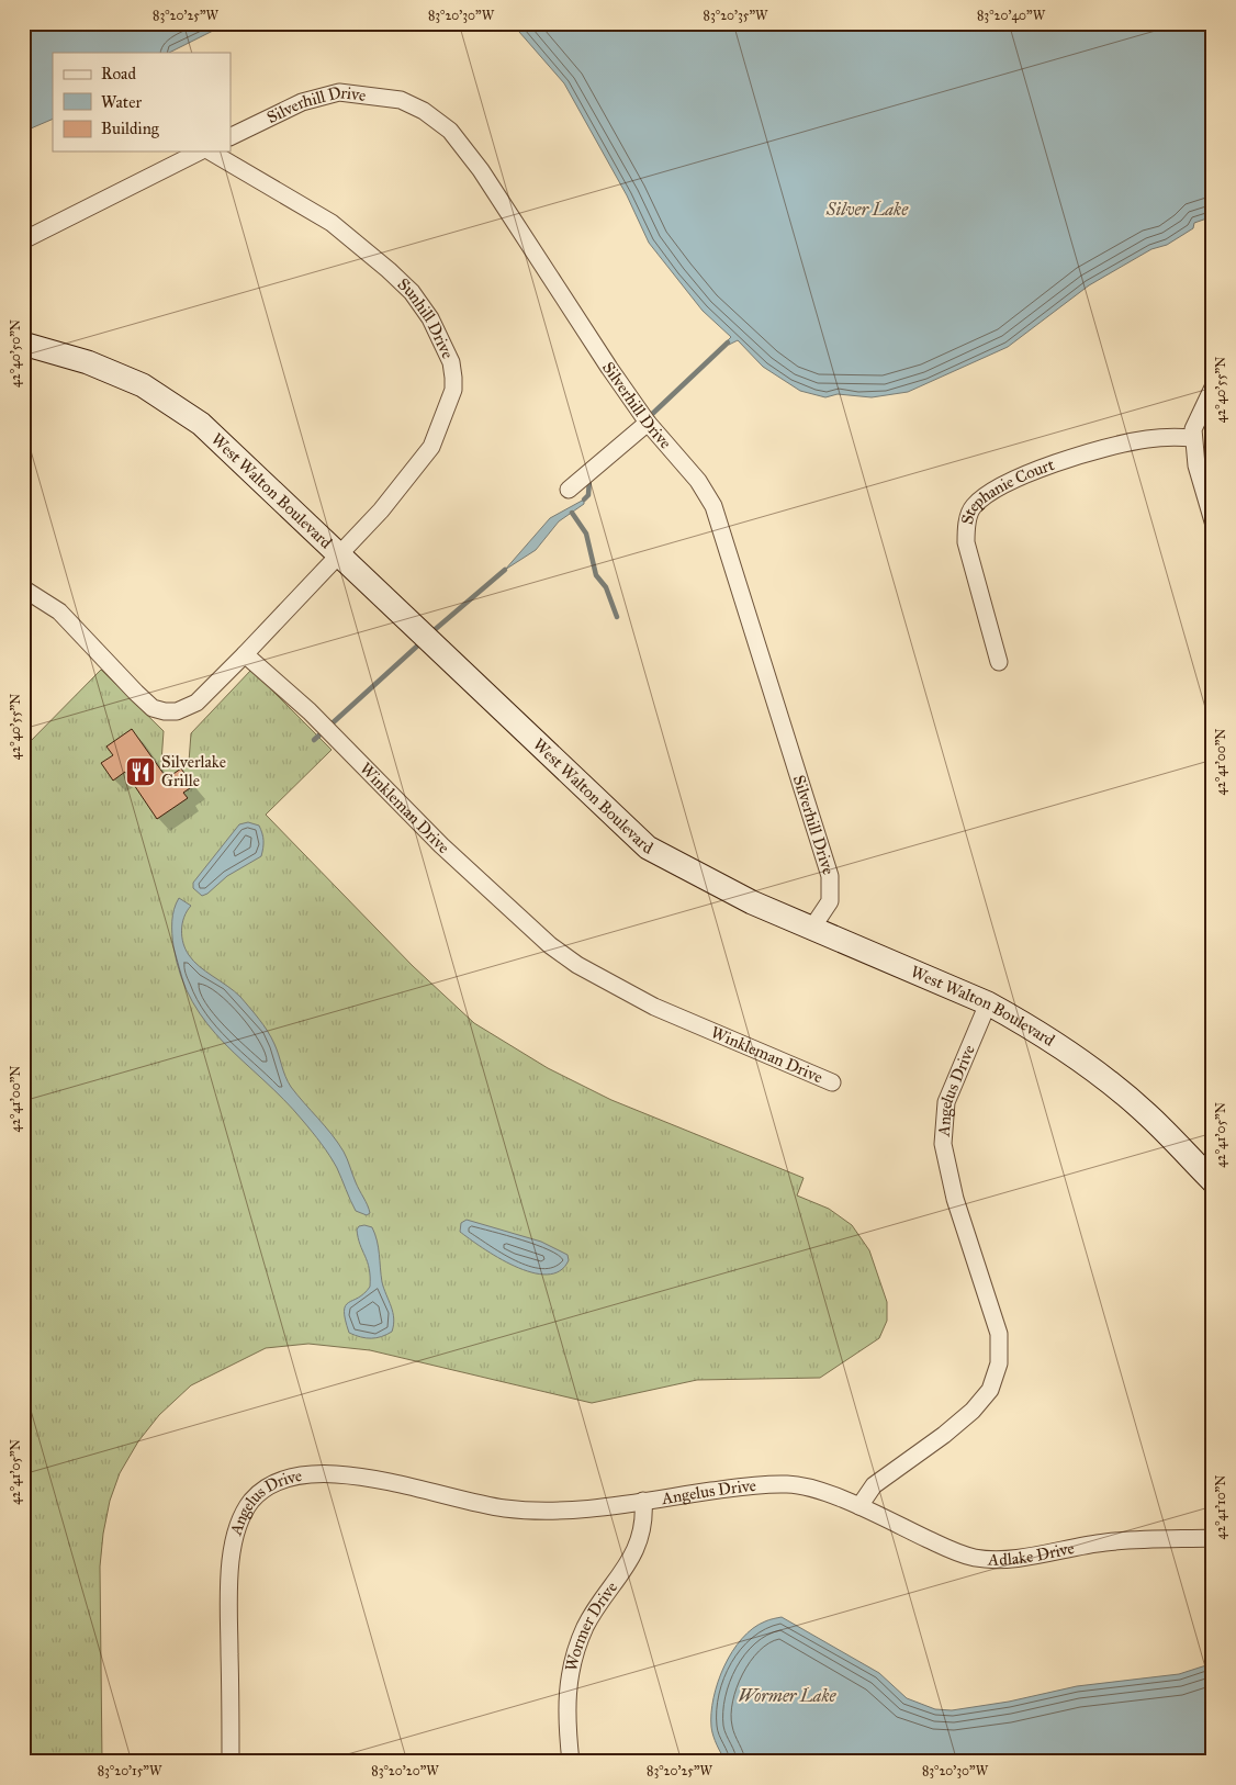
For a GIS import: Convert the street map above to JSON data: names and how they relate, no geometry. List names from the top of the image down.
{
  "streets": {
    "main road": ["West Walton Boulevard"],
    "street": [
      "Silverhill Drive",
      "Sunhill Drive",
      "Stephanie Court",
      "Winkleman Drive",
      "Angelus Drive",
      "Adlake Drive",
      "Wormer Drive"
    ]
  },
  "crossings": [
    ["Silverhill Drive", "West Walton Boulevard"],
    ["Sunhill Drive", "West Walton Boulevard"],
    ["Sunhill Drive", "Winkleman Drive"],
    ["West Walton Boulevard", "Angelus Drive"],
    ["Angelus Drive", "Adlake Drive"],
    ["Angelus Drive", "Wormer Drive"]
  ],
  "water": ["Silver Lake", "Wormer Lake"],
  "places": {
    "restaurant": ["Silverlake Grille"]
  },
  "legend": ["Road", "Water", "Building"],
  "coordinates": [
    "83°20'25\"W",
    "83°20'30\"W",
    "83°20'35\"W",
    "83°20'40\"W",
    "42°40'50\"N",
    "42°40'55\"N",
    "42°41'00\"N",
    "42°41'05\"N",
    "42°41'10\"N",
    "83°20'15\"W",
    "83°20'20\"W"
  ]
}
